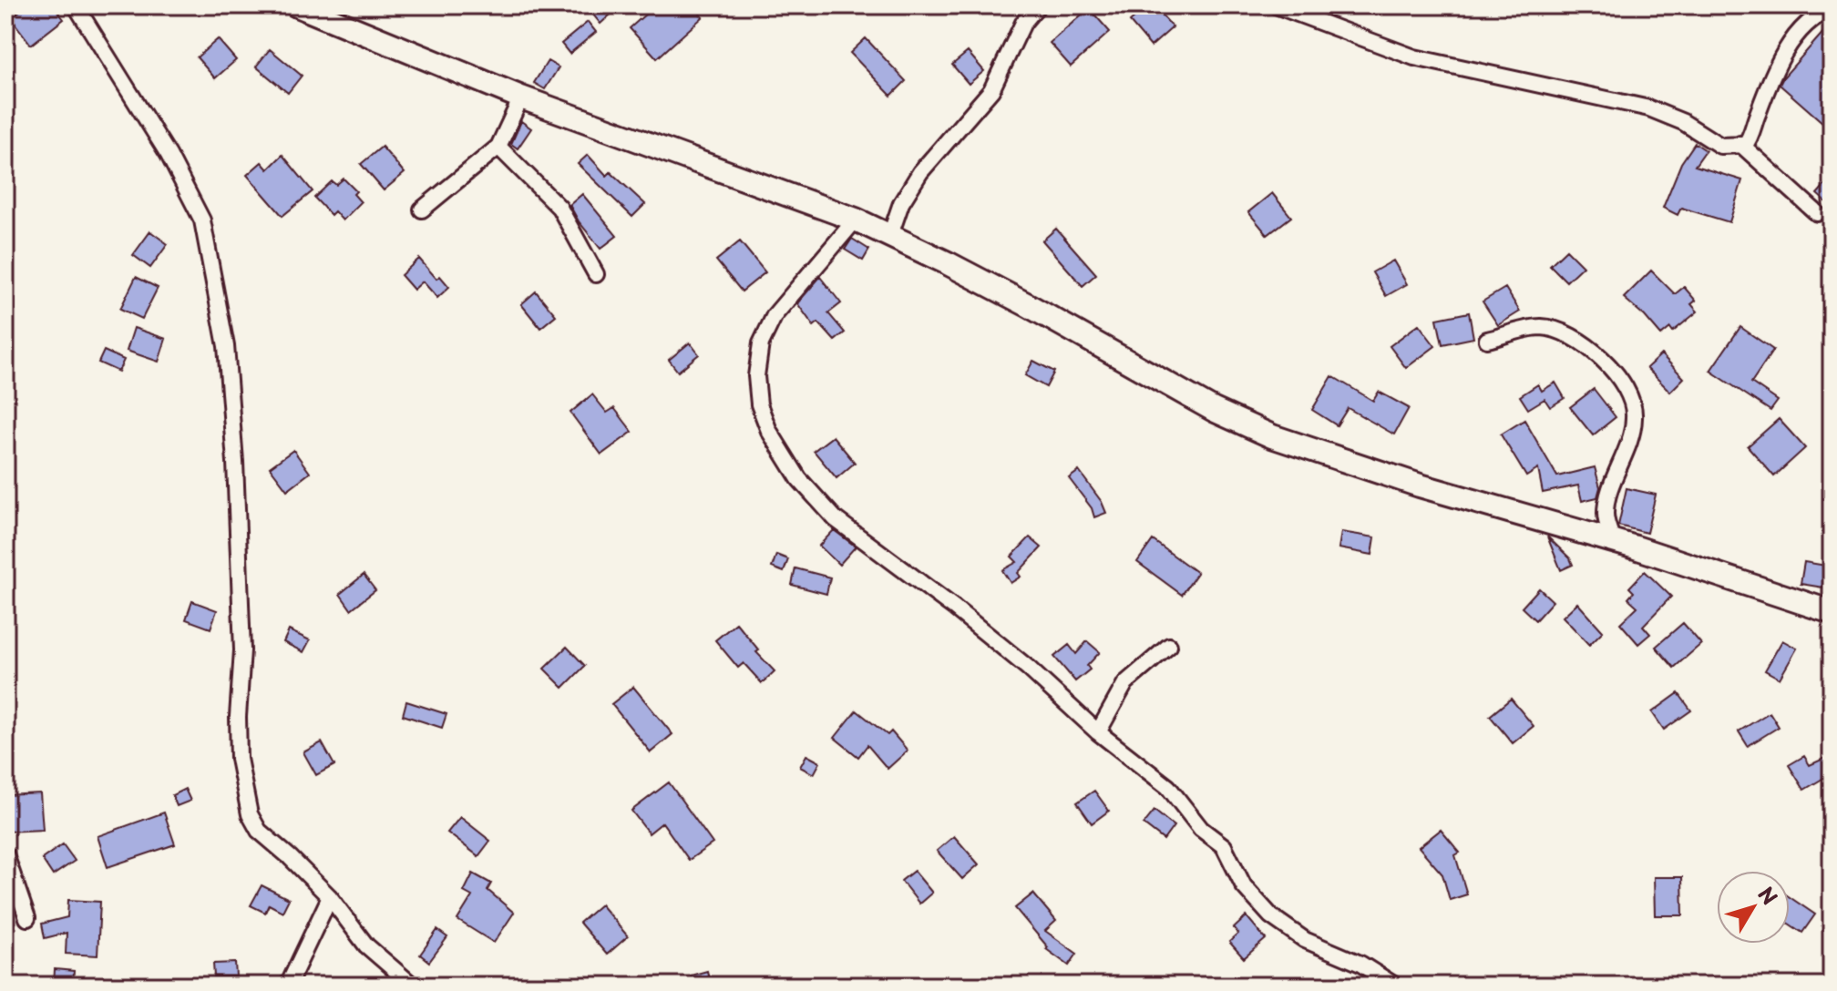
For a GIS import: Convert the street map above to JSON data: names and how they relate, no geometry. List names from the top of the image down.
{
  "north": "top right"
}
